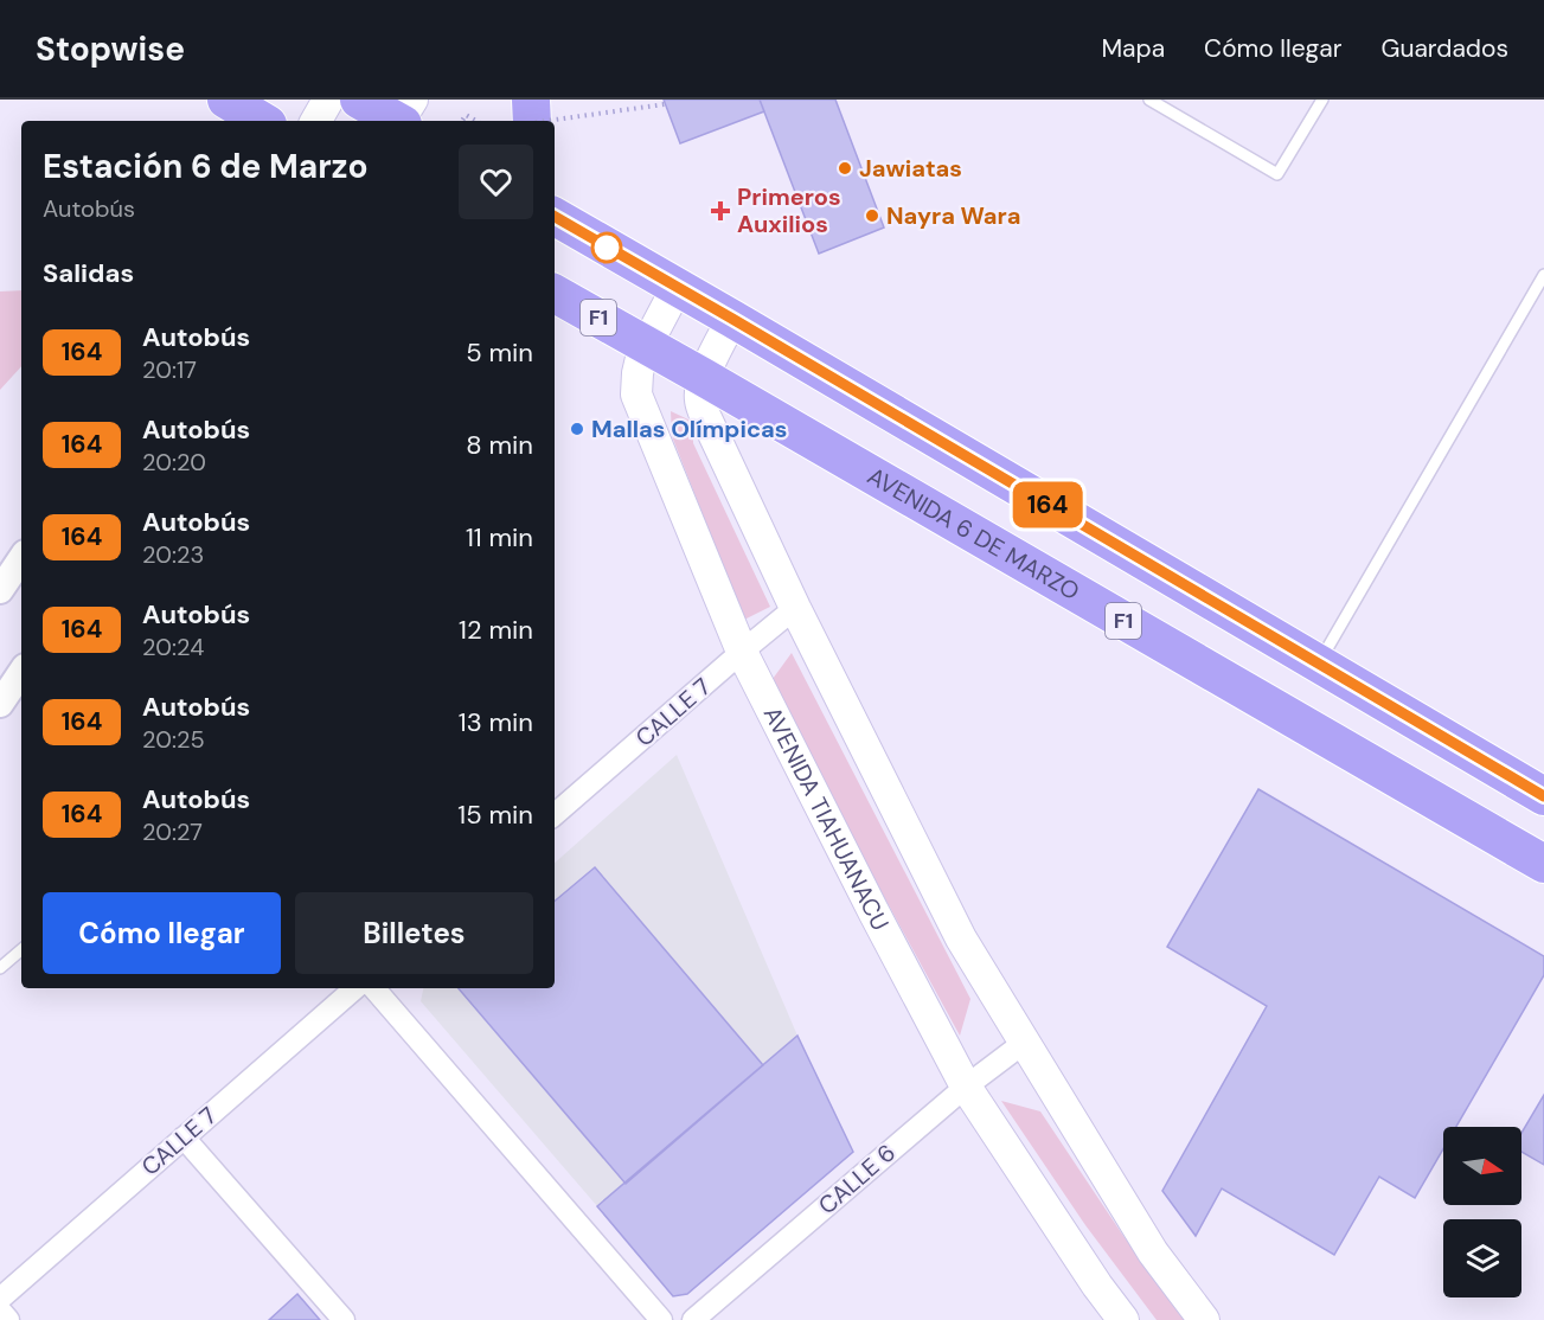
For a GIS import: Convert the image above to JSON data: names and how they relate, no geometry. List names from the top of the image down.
{
  "streets": {
    "highway": ["F1", "AVENIDA 6 DE MARZO"],
    "main road": ["AVENIDA TIAHUANACU"],
    "street": ["CALLE 7", "CALLE 6"]
  },
  "crossings": [
    ["AVENIDA 6 DE MARZO", "AVENIDA TIAHUANACU"],
    ["CALLE 7", "AVENIDA TIAHUANACU"],
    ["AVENIDA TIAHUANACU", "CALLE 6"]
  ],
  "places": {
    "other": ["Jawiatas", "Nayra Wara", "Mallas Olímpicas"],
    "health": ["Primeros Auxilios"]
  },
  "lines": ["bus line 164"],
  "north": "right",
  "page": {
    "header": "Stopwise",
    "nav": ["Mapa", "Cómo llegar", "Guardados"],
    "on_map": "164",
    "heading": [
      ["Estación 6 de Marzo", "Autobús"],
      "Salidas"
    ],
    "list": [
      {
        "mark": "164",
        "name": "Autobús",
        "note": "20:17",
        "value": "5 min"
      },
      {
        "mark": "164",
        "name": "Autobús",
        "note": "20:20",
        "value": "8 min"
      },
      {
        "mark": "164",
        "name": "Autobús",
        "note": "20:23",
        "value": "11 min"
      },
      {
        "mark": "164",
        "name": "Autobús",
        "note": "20:24",
        "value": "12 min"
      },
      {
        "mark": "164",
        "name": "Autobús",
        "note": "20:25",
        "value": "13 min"
      },
      {
        "mark": "164",
        "name": "Autobús",
        "note": "20:27",
        "value": "15 min"
      }
    ],
    "buttons": ["Cómo llegar", "Billetes"]
  }
}
